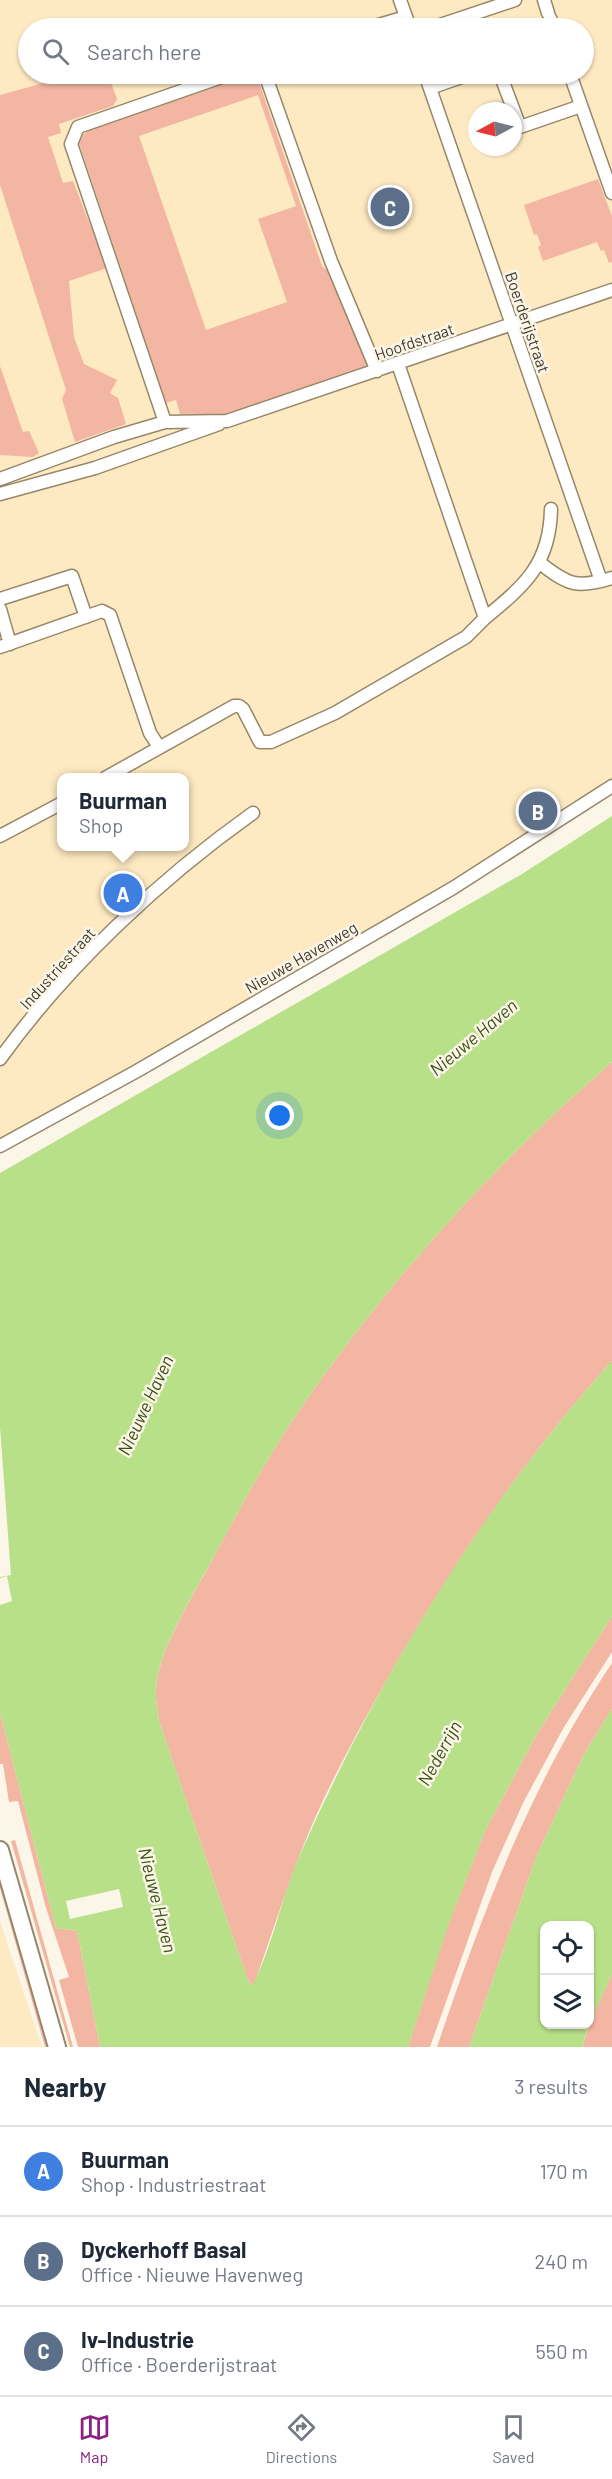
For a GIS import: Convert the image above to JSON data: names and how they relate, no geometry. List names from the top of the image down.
{
  "streets": {
    "street": [
      "Boerderijstraat",
      "Hoofdstraat",
      "Nieuwe Havenweg",
      "Industriestraat"
    ]
  },
  "crossings": [
    ["Boerderijstraat", "Hoofdstraat"]
  ],
  "water": ["Nieuwe Haven", "Nederrijn"],
  "north": "left",
  "page": {
    "search": "Search here",
    "pins": ["C", "B", "A"],
    "popup": ["Buurman", "Shop"],
    "heading": ["Nearby", "3 results"],
    "list": [
      {
        "mark": "A",
        "name": "Buurman",
        "note": "Shop · Industriestraat",
        "value": "170 m"
      },
      {
        "mark": "B",
        "name": "Dyckerhoff Basal",
        "note": "Office · Nieuwe Havenweg",
        "value": "240 m"
      },
      {
        "mark": "C",
        "name": "Iv-Industrie",
        "note": "Office · Boerderijstraat",
        "value": "550 m"
      }
    ],
    "nav": ["Map", "Directions", "Saved"]
  }
}
